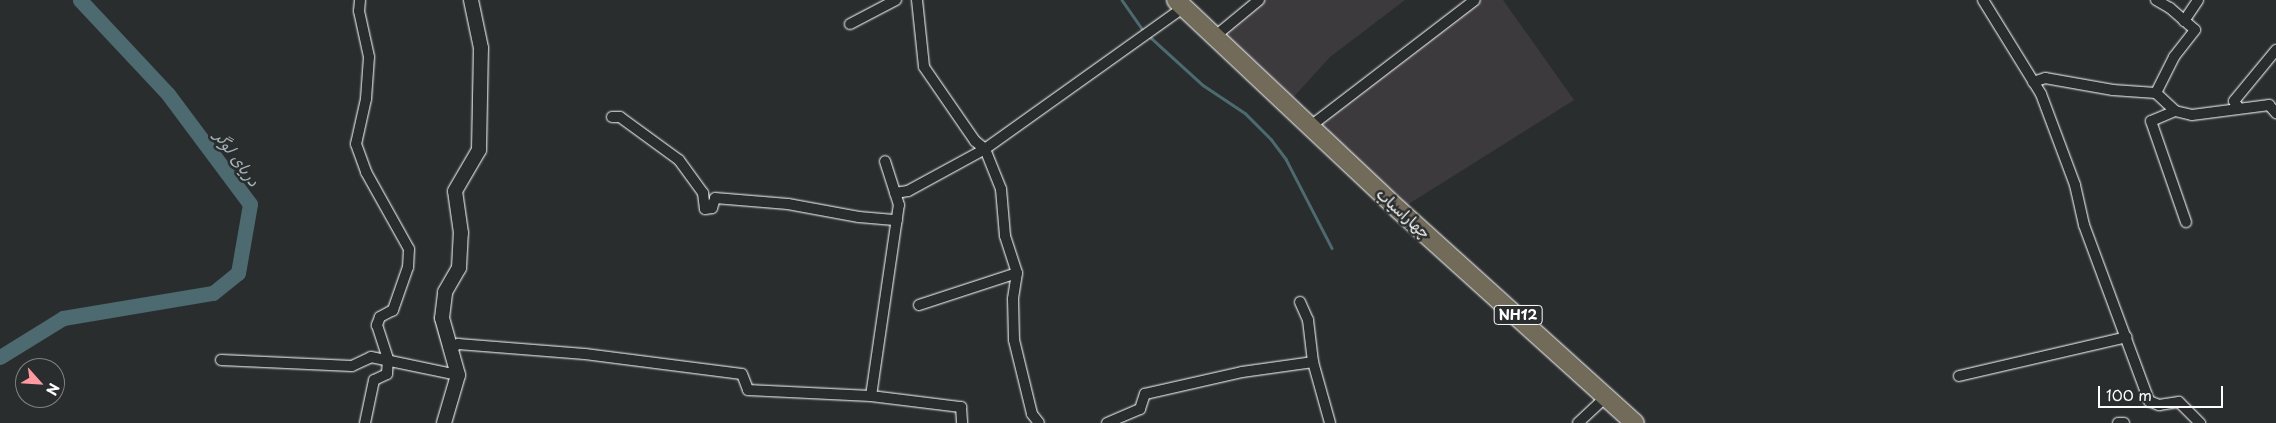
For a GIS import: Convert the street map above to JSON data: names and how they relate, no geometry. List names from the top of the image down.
{
  "streets": {
    "highway": ["چهاراسیاب", "NH12"]
  },
  "water": ["دریای لوگر"],
  "scale_bar": "100 m",
  "north": "bottom right"
}
